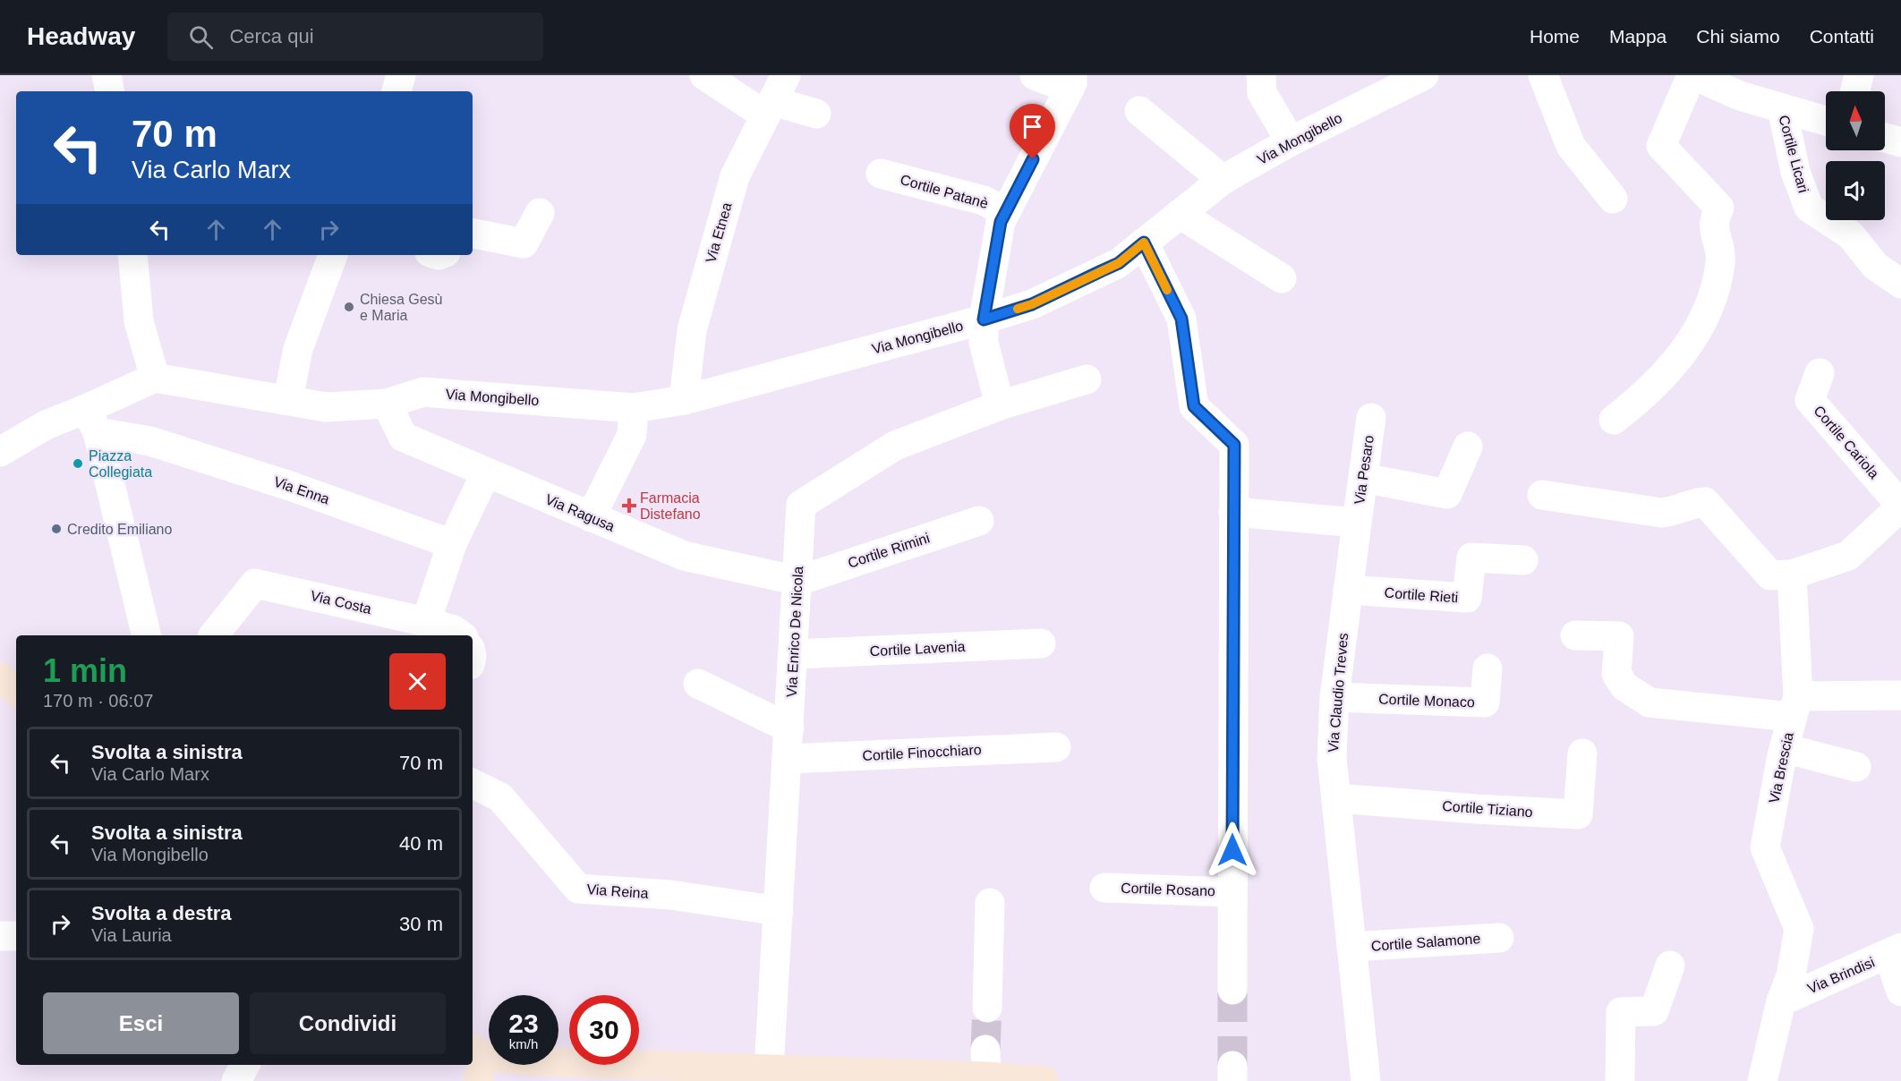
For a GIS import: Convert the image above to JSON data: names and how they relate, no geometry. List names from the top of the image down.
{
  "streets": {
    "street": [
      "Via Mongibello",
      "Cortile Licari",
      "Cortile Patanè",
      "Via Etnea",
      "Cortile Cariola",
      "Via Pesaro",
      "Via Enna",
      "Via Ragusa",
      "Cortile Rimini",
      "Cortile Rieti",
      "Via Costa",
      "Via Enrico De Nicola",
      "Cortile Lavenia",
      "Via Claudio Treves",
      "Cortile Monaco",
      "Cortile Finocchiaro",
      "Via Brescia",
      "Cortile Tiziano",
      "Cortile Rosano",
      "Via Reina",
      "Cortile Salamone",
      "Via Brindisi"
    ]
  },
  "crossings": [
    ["Via Mongibello", "Via Etnea"],
    ["Via Mongibello", "Via Ragusa"],
    ["Via Pesaro", "Via Claudio Treves"],
    ["Via Ragusa", "Cortile Rimini"],
    ["Via Ragusa", "Via Enrico De Nicola"],
    ["Cortile Rimini", "Via Enrico De Nicola"],
    ["Cortile Rieti", "Via Claudio Treves"],
    ["Via Enrico De Nicola", "Cortile Lavenia"],
    ["Via Enrico De Nicola", "Cortile Finocchiaro"],
    ["Via Enrico De Nicola", "Via Reina"],
    ["Via Claudio Treves", "Cortile Monaco"],
    ["Via Claudio Treves", "Cortile Tiziano"],
    ["Via Claudio Treves", "Cortile Salamone"],
    ["Via Brescia", "Via Brindisi"]
  ],
  "places": {
    "other": ["Chiesa Gesù e Maria", "Piazza Collegiata", "Credito Emiliano"],
    "health": ["Farmacia Distefano"]
  },
  "north": "top",
  "page": {
    "header": "Headway",
    "search": "Cerca qui",
    "nav": [
      "Home",
      "Mappa",
      "Chi siamo",
      "Contatti"
    ],
    "turn": ["70 m", "Via Carlo Marx"],
    "heading": ["1 min", "170 m · 06:07"],
    "list": [
      {
        "name": "Svolta a sinistra",
        "note": "Via Carlo Marx",
        "value": "70 m"
      },
      {
        "name": "Svolta a sinistra",
        "note": "Via Mongibello",
        "value": "40 m"
      },
      {
        "name": "Svolta a destra",
        "note": "Via Lauria",
        "value": "30 m"
      }
    ],
    "buttons": ["Esci", "Condividi"],
    "speed": "23 km/h",
    "limit": "30"
  }
}
